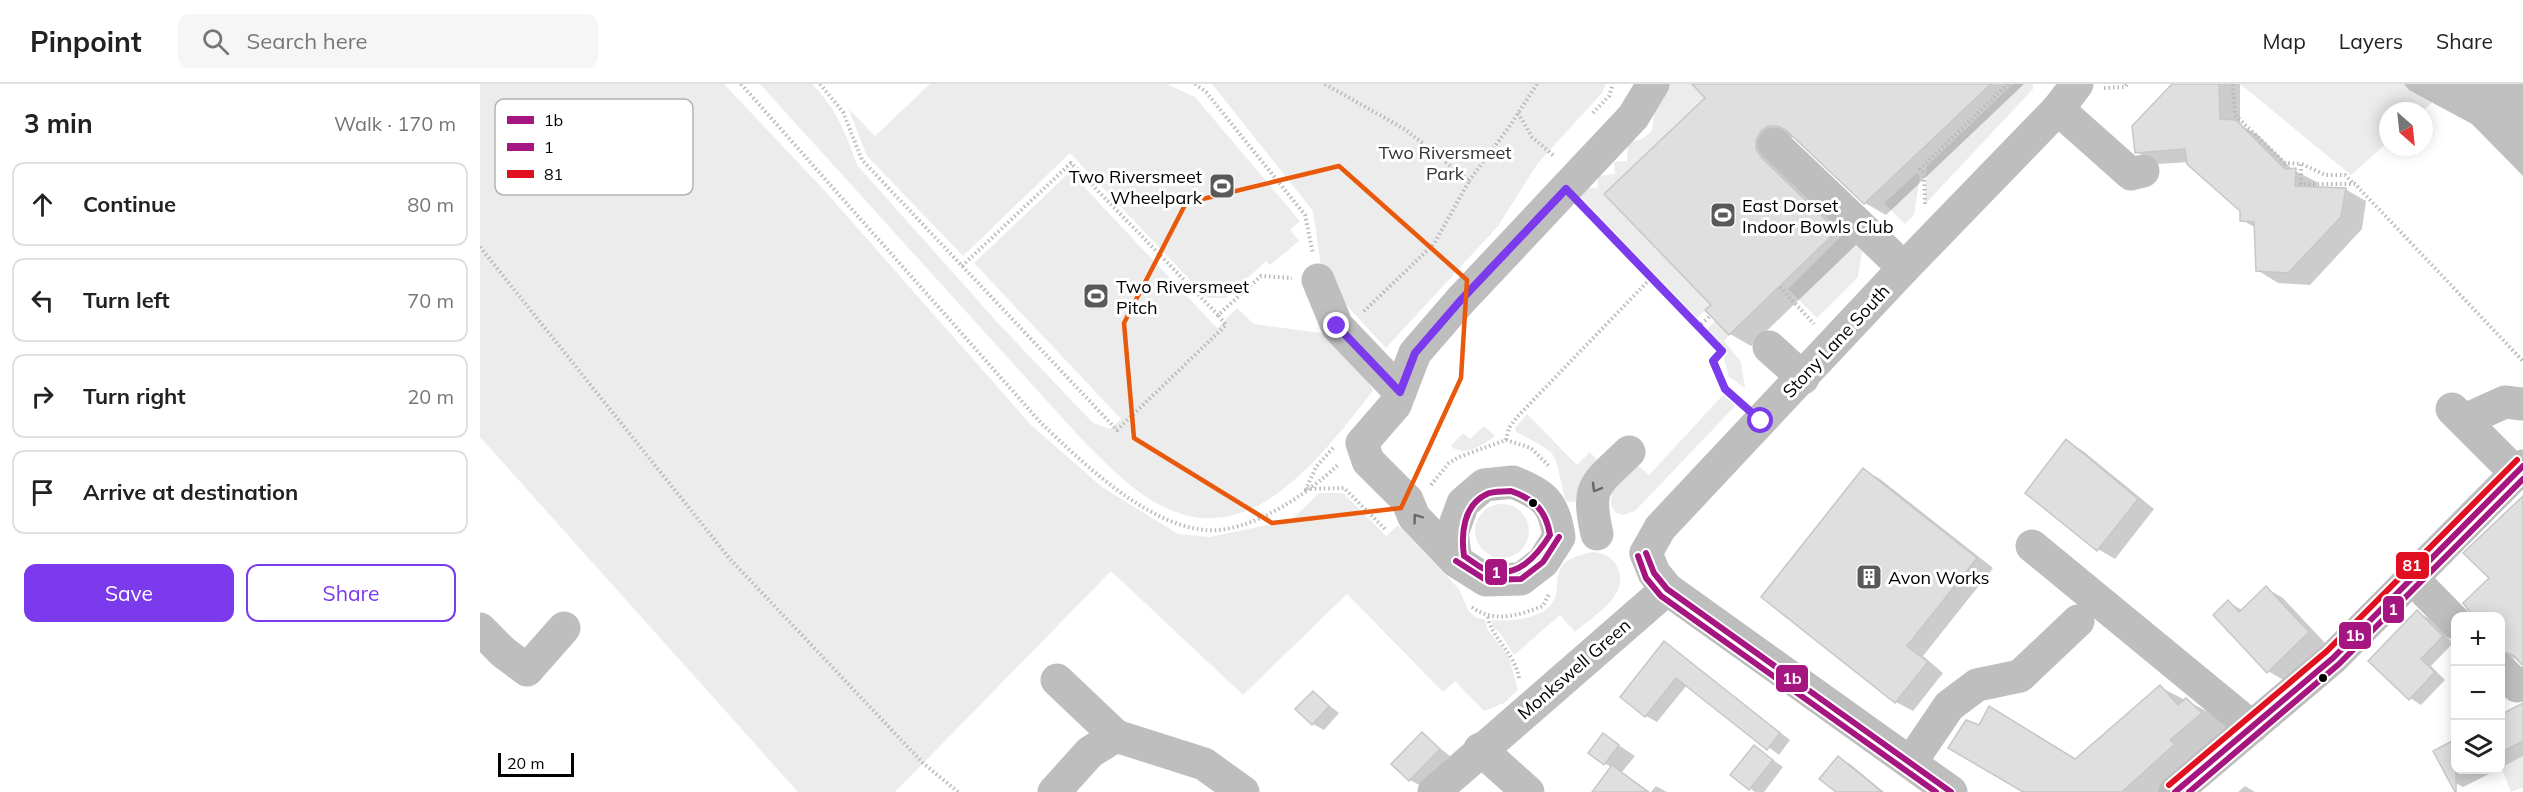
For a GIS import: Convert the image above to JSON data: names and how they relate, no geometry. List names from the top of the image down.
{
  "streets": {
    "street": ["Stony Lane South", "Monkswell Green"]
  },
  "parks": ["Two Riversmeet Park"],
  "places": {
    "sports": ["Two Riversmeet Wheelpark", "East Dorset Indoor Bowls Club", "Two Riversmeet Pitch"],
    "building": ["Avon Works"]
  },
  "lines": ["transit line 81", "transit line 1b", "transit line 1"],
  "legend": ["1b", "1", "81"],
  "scale_bar": "20 m",
  "north": "bottom right",
  "page": {
    "header": "Pinpoint",
    "search": "Search here",
    "nav": ["Map", "Layers", "Share"],
    "heading": ["3 min", "Walk · 170 m"],
    "list": [
      ["Continue", "80 m"],
      ["Turn left", "70 m"],
      ["Turn right", "20 m"],
      "Arrive at destination"
    ],
    "buttons": ["Save", "Share"],
    "map_buttons": ["+", "−"],
    "scale": "20 m"
  }
}
